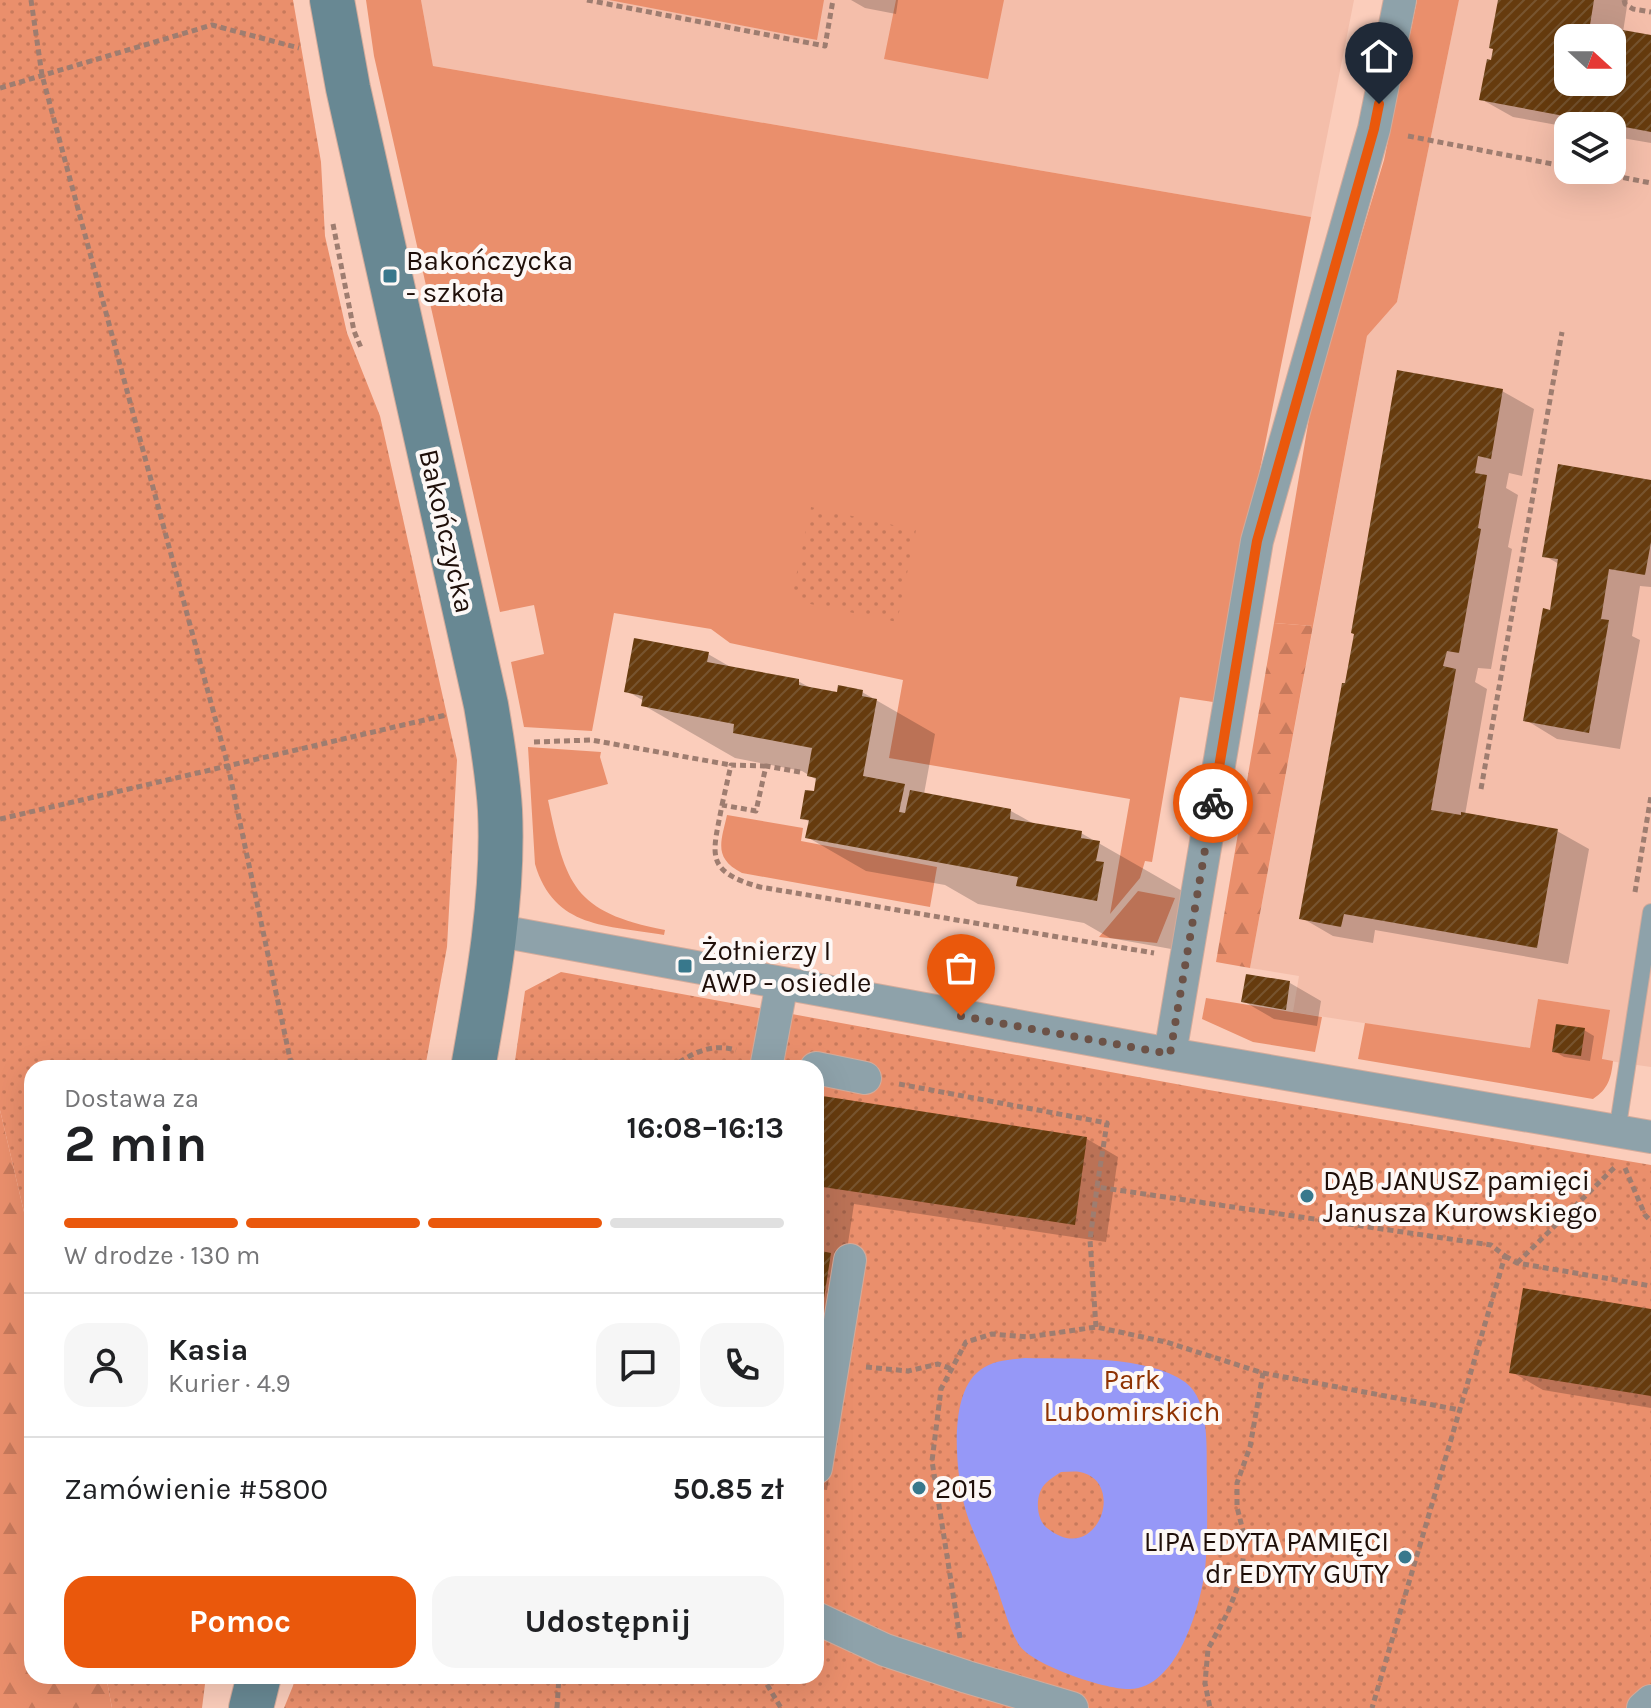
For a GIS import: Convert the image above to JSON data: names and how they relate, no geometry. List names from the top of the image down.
{
  "streets": {
    "street": ["Bakończycka"]
  },
  "parks": ["Park Lubomirskich"],
  "places": {
    "transit": ["Bakończycka - szkoła", "Żołnierzy I AWP - osiedle"],
    "other": ["DĄB JANUSZ pamięci Janusza Kurowskiego", "2015", "LIPA EDYTA PAMIĘCI dr EDYTY GUTY"]
  },
  "north": "right",
  "page": {
    "heading": ["2 min", "Dostawa za", "16:08–16:13"],
    "panel": [
      "Kasia",
      "Kurier · 4.9",
      "Zamówienie #5800",
      "50.85 zł"
    ],
    "bar": "W drodze · 130 m",
    "buttons": ["Pomoc", "Udostępnij"]
  }
}
